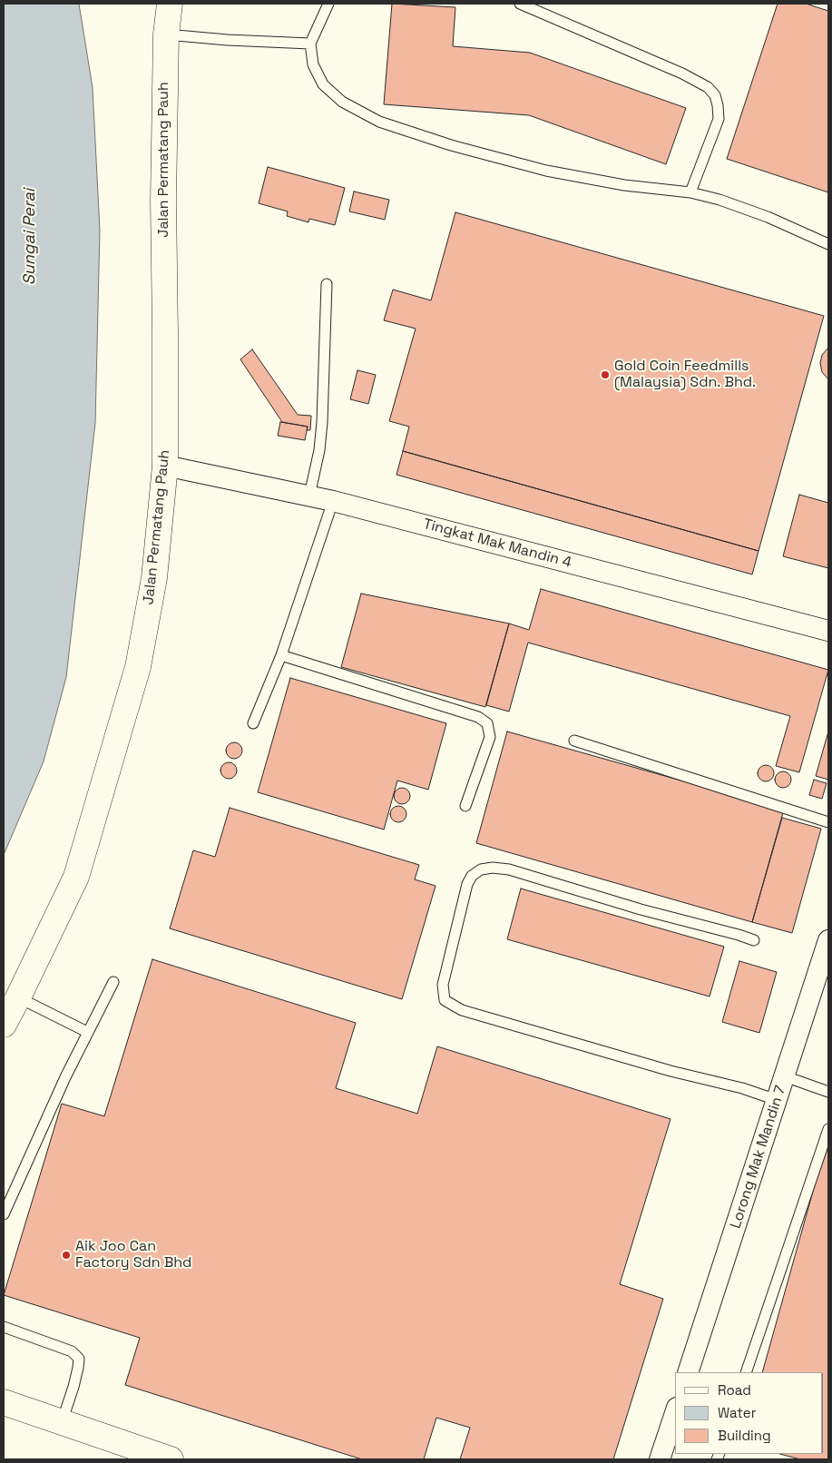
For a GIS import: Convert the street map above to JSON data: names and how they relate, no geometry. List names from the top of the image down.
{
  "streets": {
    "main road": ["Jalan Permatang Pauh"],
    "street": ["Tingkat Mak Mandin 4", "Lorong Mak Mandin 7"]
  },
  "crossings": [
    ["Jalan Permatang Pauh", "Tingkat Mak Mandin 4"]
  ],
  "water": ["Sungai Perai"],
  "places": ["Gold Coin Feedmills (Malaysia) Sdn. Bhd.", "Aik Joo Can Factory Sdn Bhd"],
  "legend": ["Road", "Water", "Building"]
}
